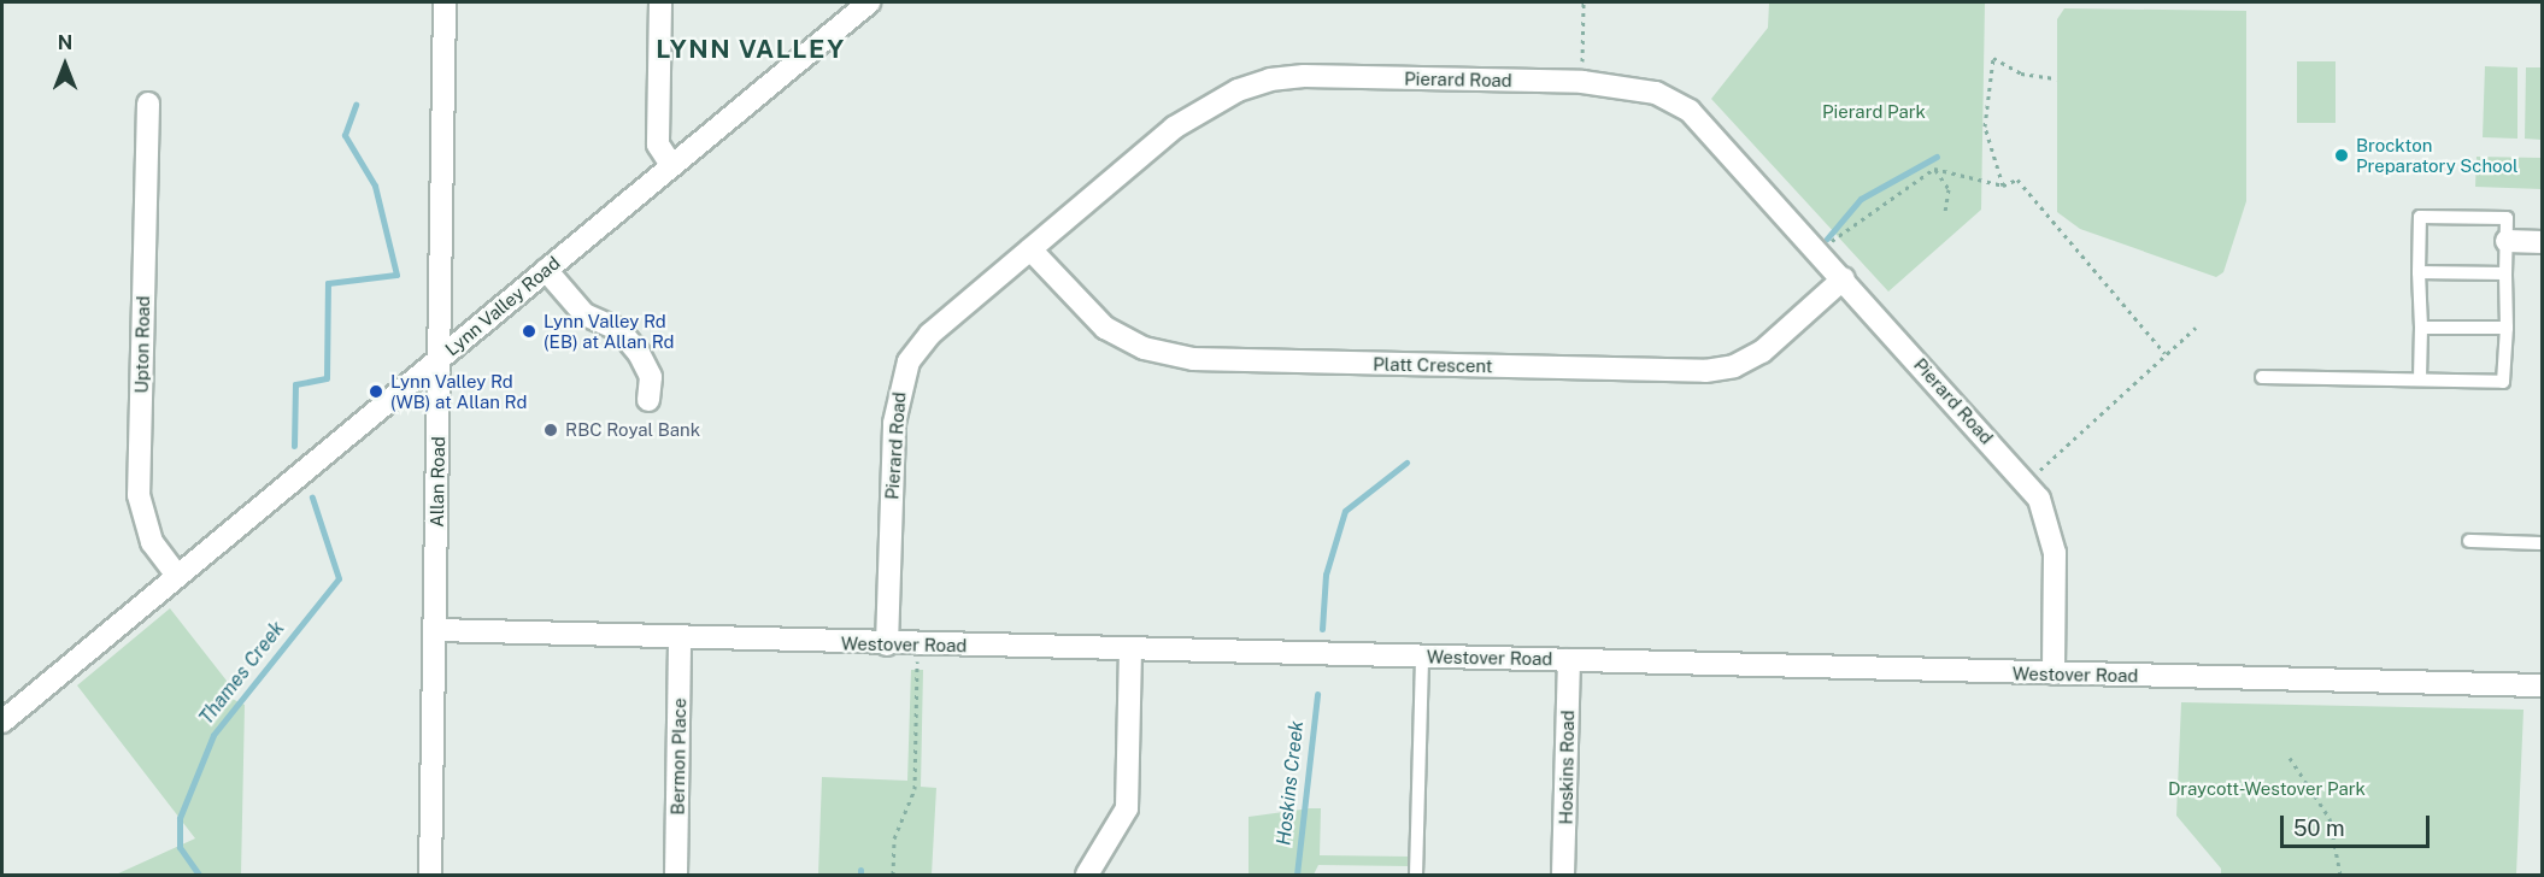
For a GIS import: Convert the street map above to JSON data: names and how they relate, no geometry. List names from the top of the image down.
{
  "streets": {
    "street": [
      "Pierard Road",
      "Lynn Valley Road",
      "Upton Road",
      "Platt Crescent",
      "Allan Road",
      "Westover Road",
      "Bermon Place",
      "Hoskins Road"
    ]
  },
  "crossings": [
    ["Pierard Road", "Platt Crescent"],
    ["Pierard Road", "Westover Road"],
    ["Lynn Valley Road", "Upton Road"],
    ["Lynn Valley Road", "Allan Road"],
    ["Allan Road", "Westover Road"],
    ["Westover Road", "Bermon Place"],
    ["Westover Road", "Hoskins Road"]
  ],
  "districts": ["LYNN VALLEY"],
  "water": ["Thames Creek", "Hoskins Creek"],
  "parks": ["Pierard Park", "Draycott-Westover Park"],
  "places": [
    "Brockton Preparatory School",
    "Lynn Valley Rd (EB) at Allan Rd",
    "Lynn Valley Rd (WB) at Allan Rd",
    "RBC Royal Bank"
  ],
  "scale_bar": "50 m",
  "north": "top"
}
